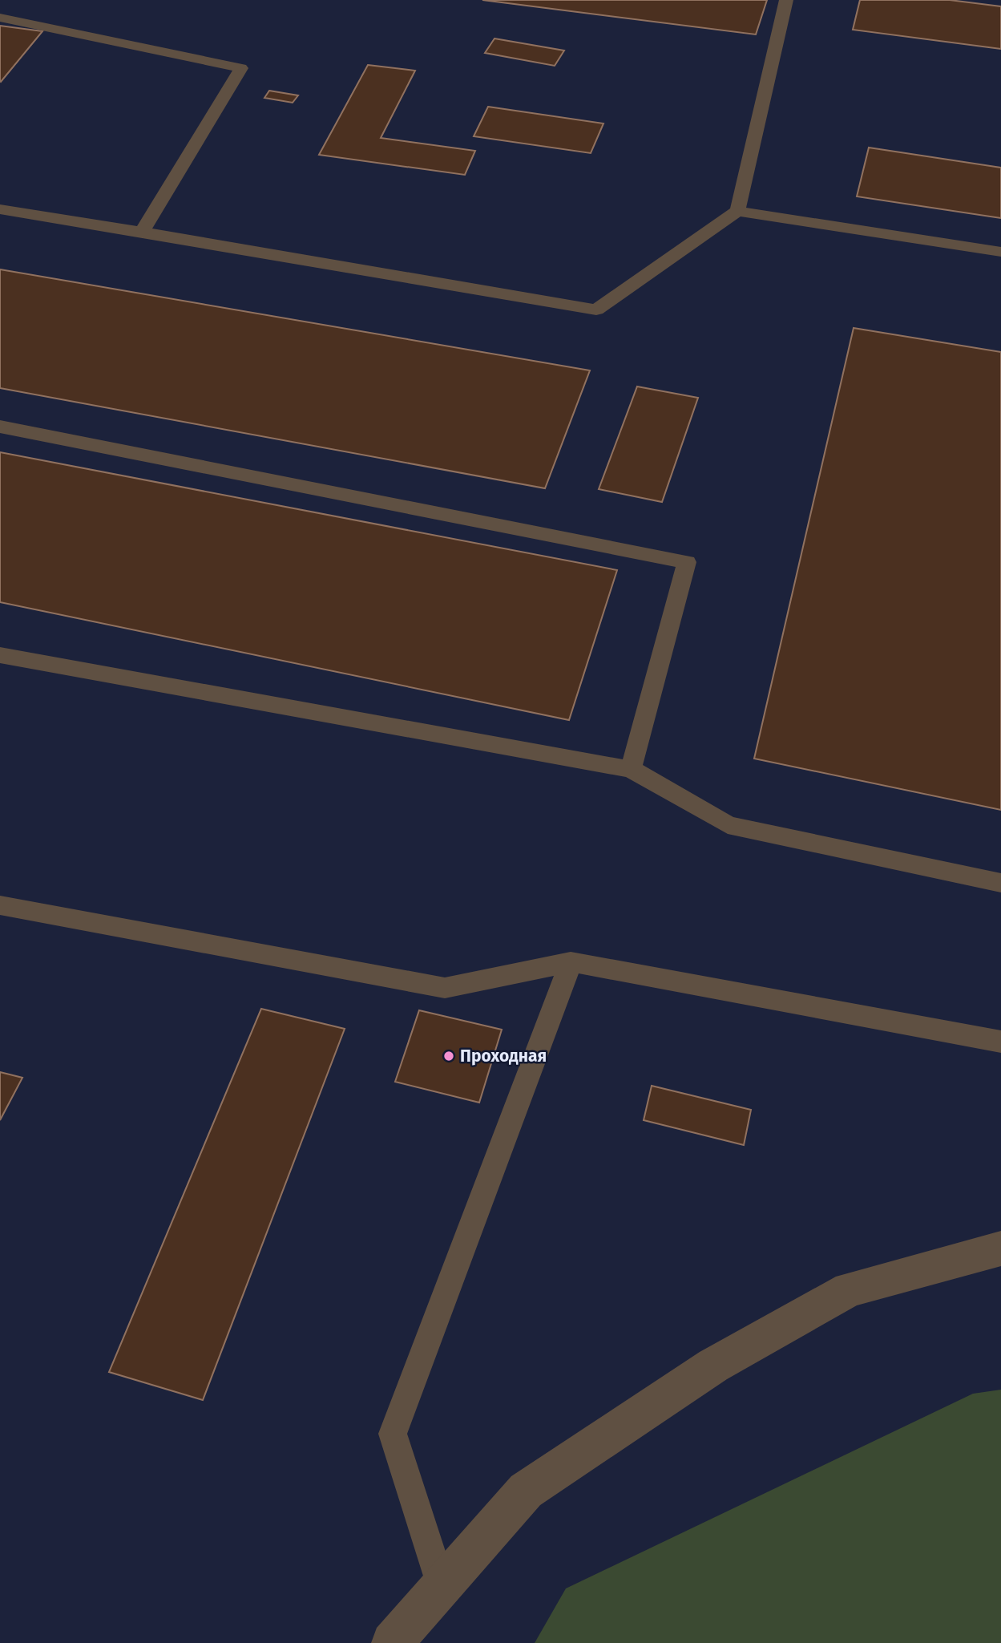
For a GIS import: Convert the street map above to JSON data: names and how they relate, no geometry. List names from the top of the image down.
{
  "places": ["Проходная"]
}
